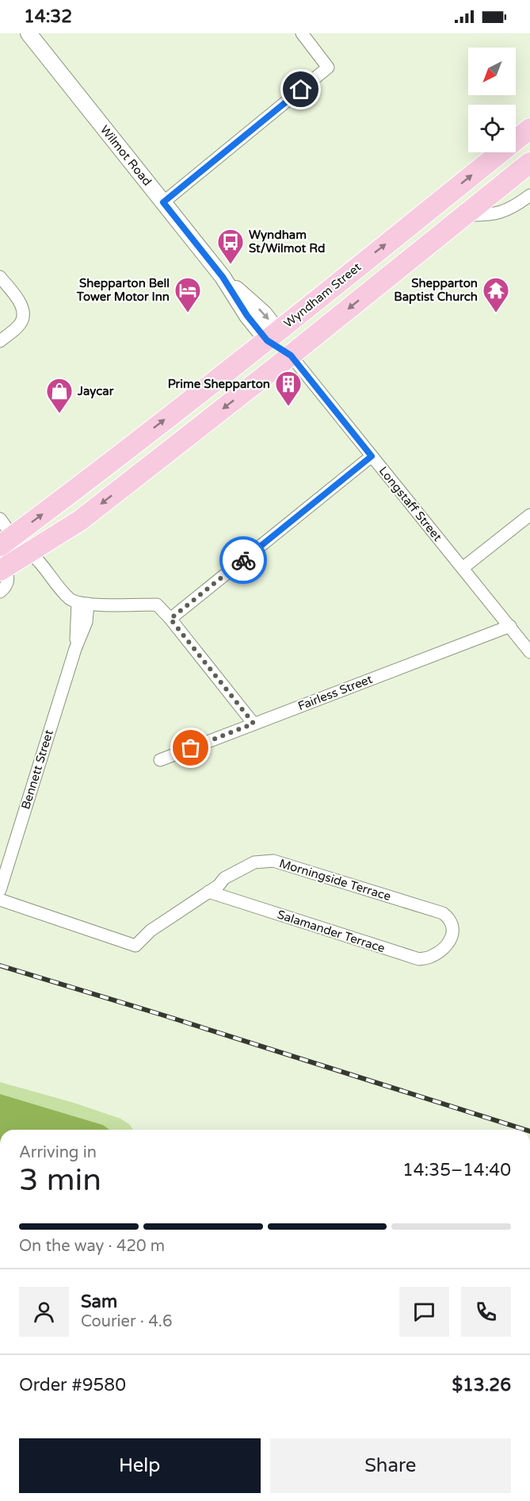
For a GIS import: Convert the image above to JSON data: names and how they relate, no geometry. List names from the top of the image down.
{
  "streets": {
    "highway": ["Wyndham Street"],
    "street": [
      "Wilmot Road",
      "Longstaff Street",
      "Fairless Street",
      "Bennett Street",
      "Morningside Terrace",
      "Salamander Terrace"
    ]
  },
  "crossings": [
    ["Wilmot Road", "Wyndham Street"],
    ["Longstaff Street", "Fairless Street"],
    ["Morningside Terrace", "Salamander Terrace"]
  ],
  "places": {
    "bus stop": ["Wyndham St/Wilmot Rd"],
    "hotel": ["Shepparton Bell Tower Motor Inn"],
    "temple": ["Shepparton Baptist Church"],
    "building": ["Prime Shepparton"],
    "shop": ["Jaycar"]
  },
  "north": "bottom left",
  "page": {
    "status": "14:32",
    "heading": ["3 min", "Arriving in", "14:35–14:40"],
    "panel": [
      "Sam",
      "Courier · 4.6",
      "Order #9580",
      "$13.26"
    ],
    "bar": "On the way · 420 m",
    "buttons": ["Help", "Share"]
  }
}
